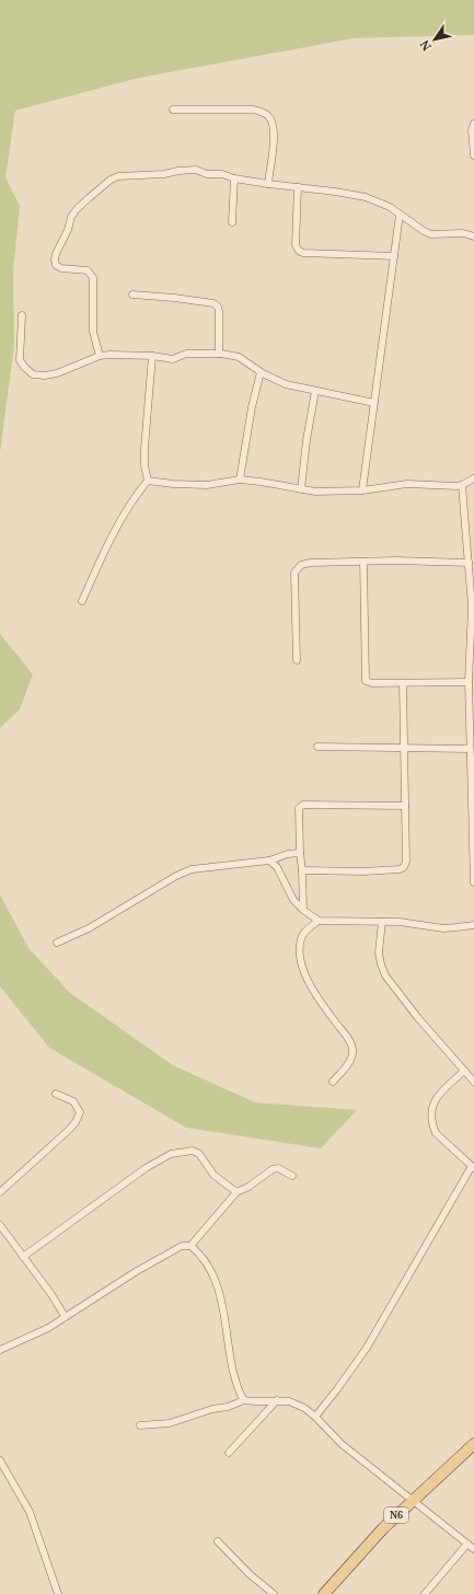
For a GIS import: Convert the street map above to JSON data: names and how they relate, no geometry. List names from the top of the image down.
{
  "streets": {
    "main road": ["N6"]
  },
  "north": "bottom left"
}
